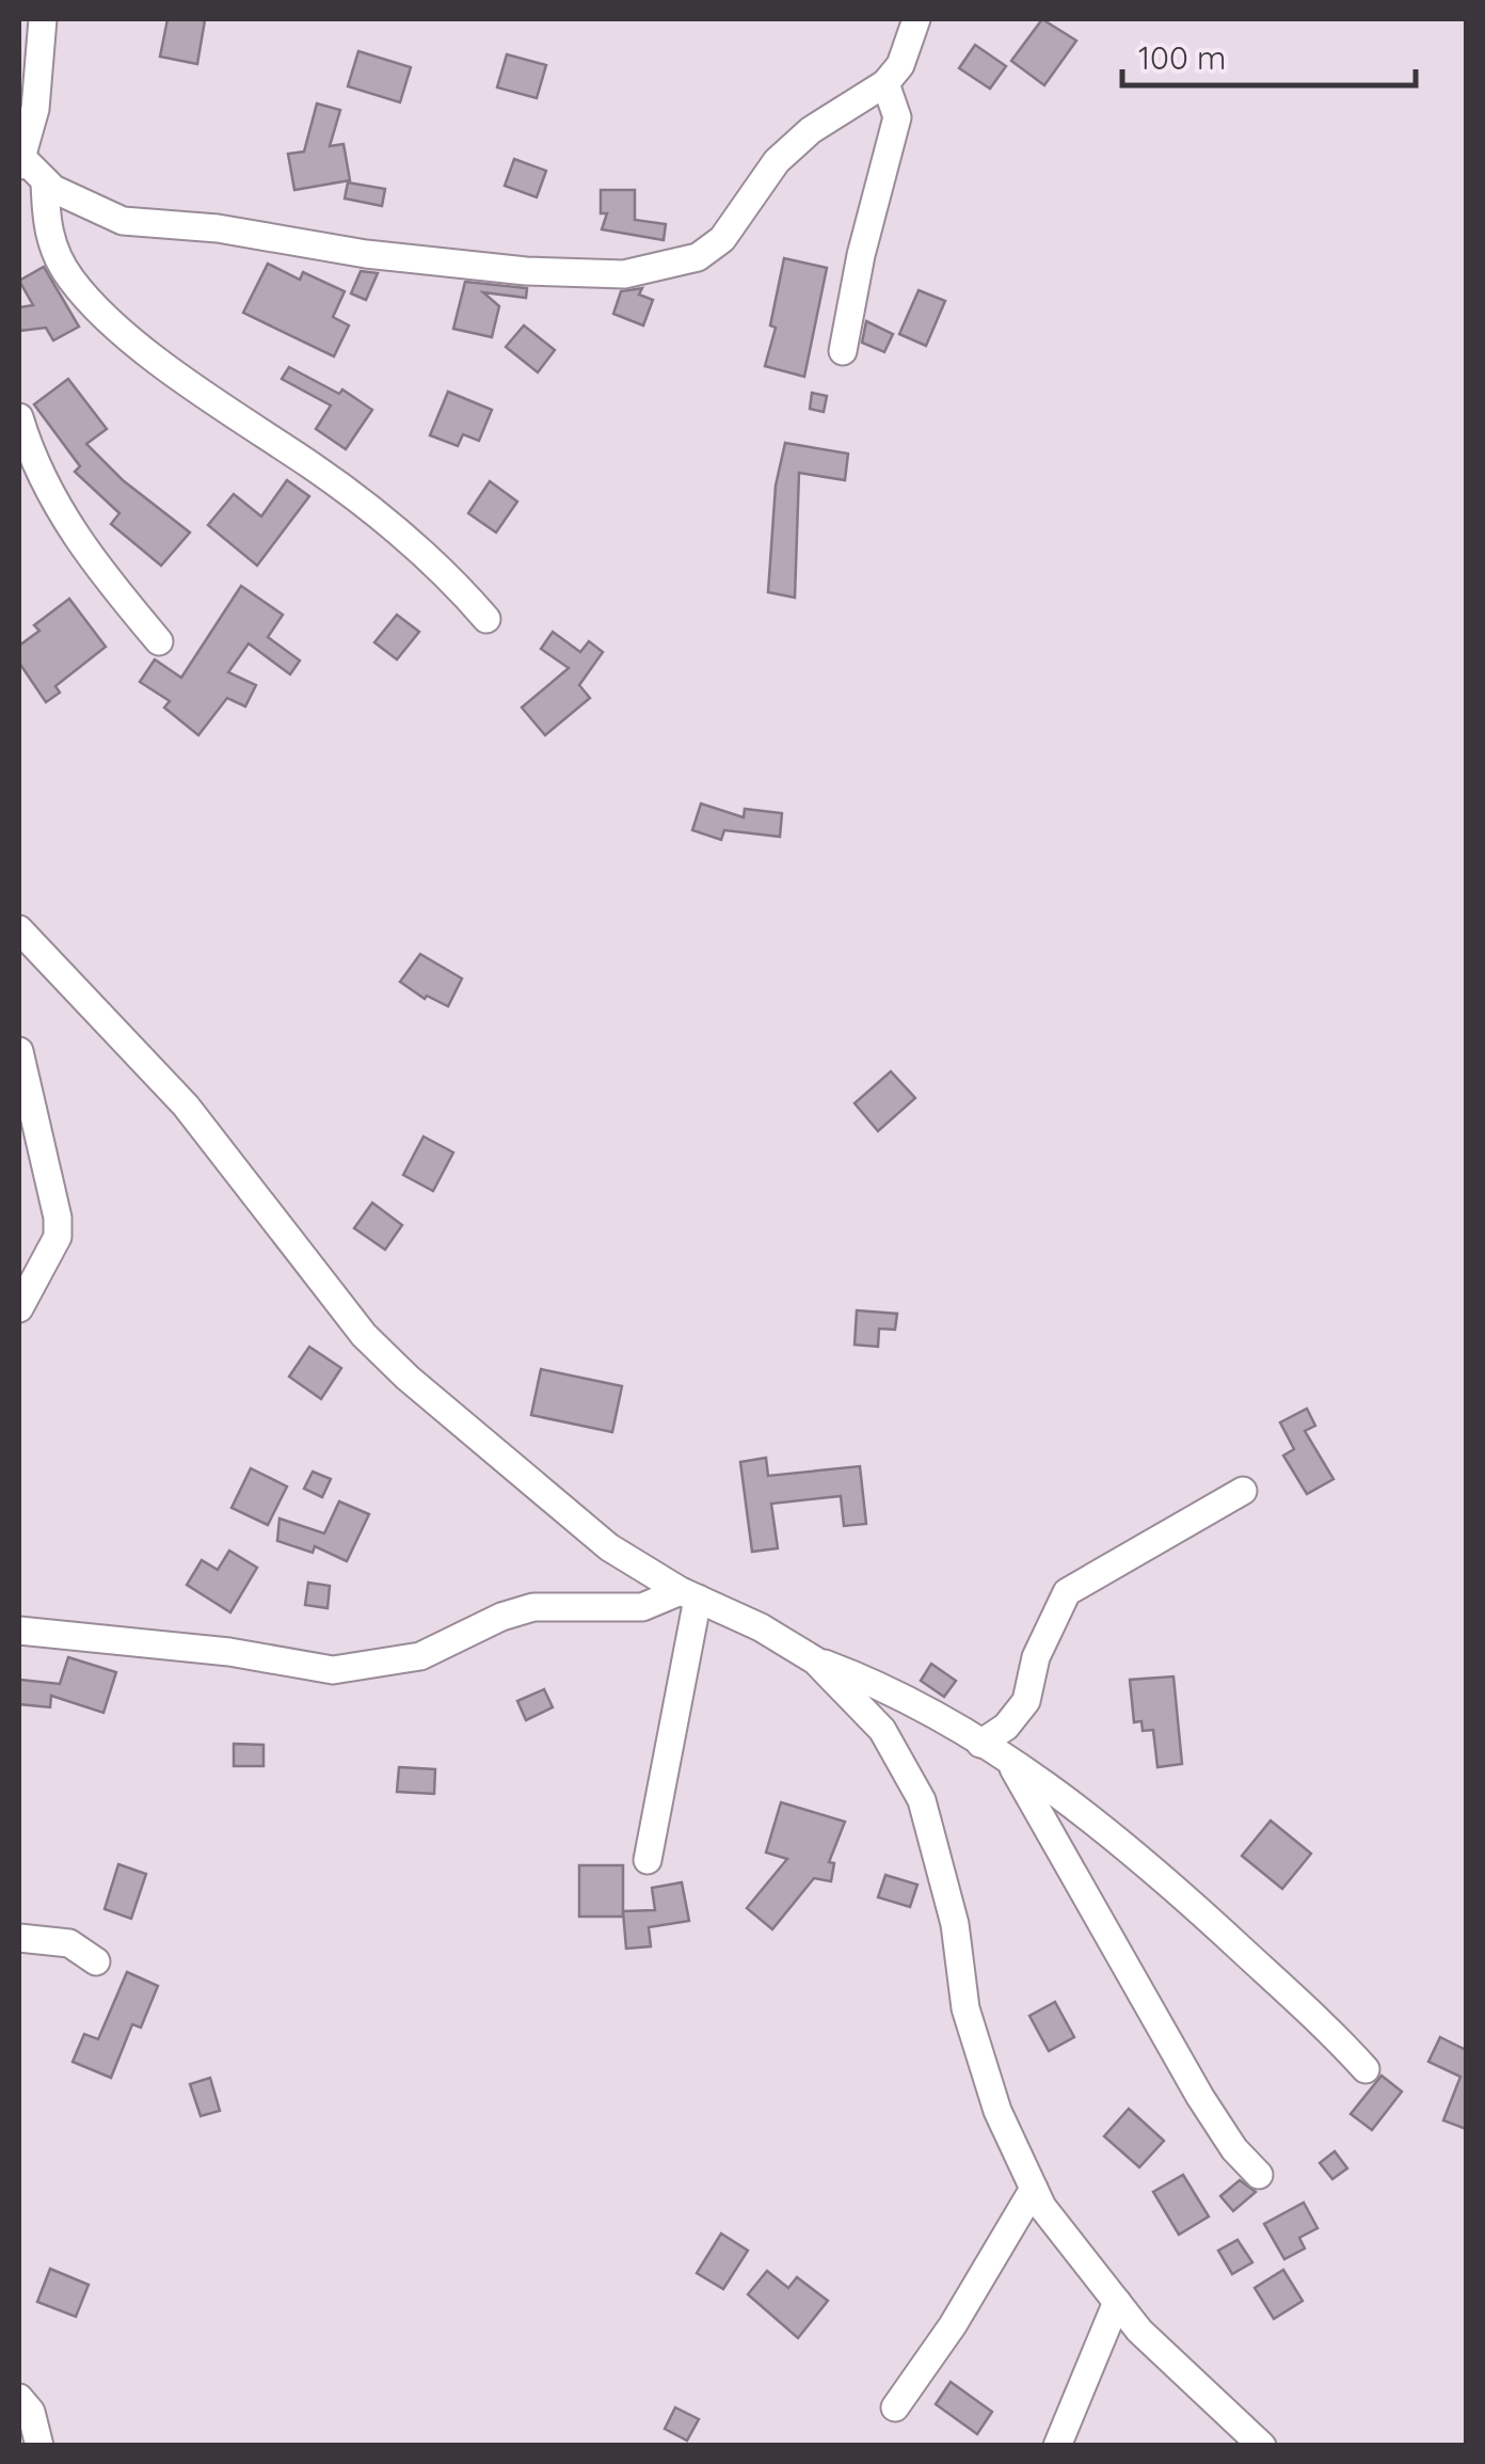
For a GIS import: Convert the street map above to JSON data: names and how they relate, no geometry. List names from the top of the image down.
{
  "scale_bar": "100 m"
}
